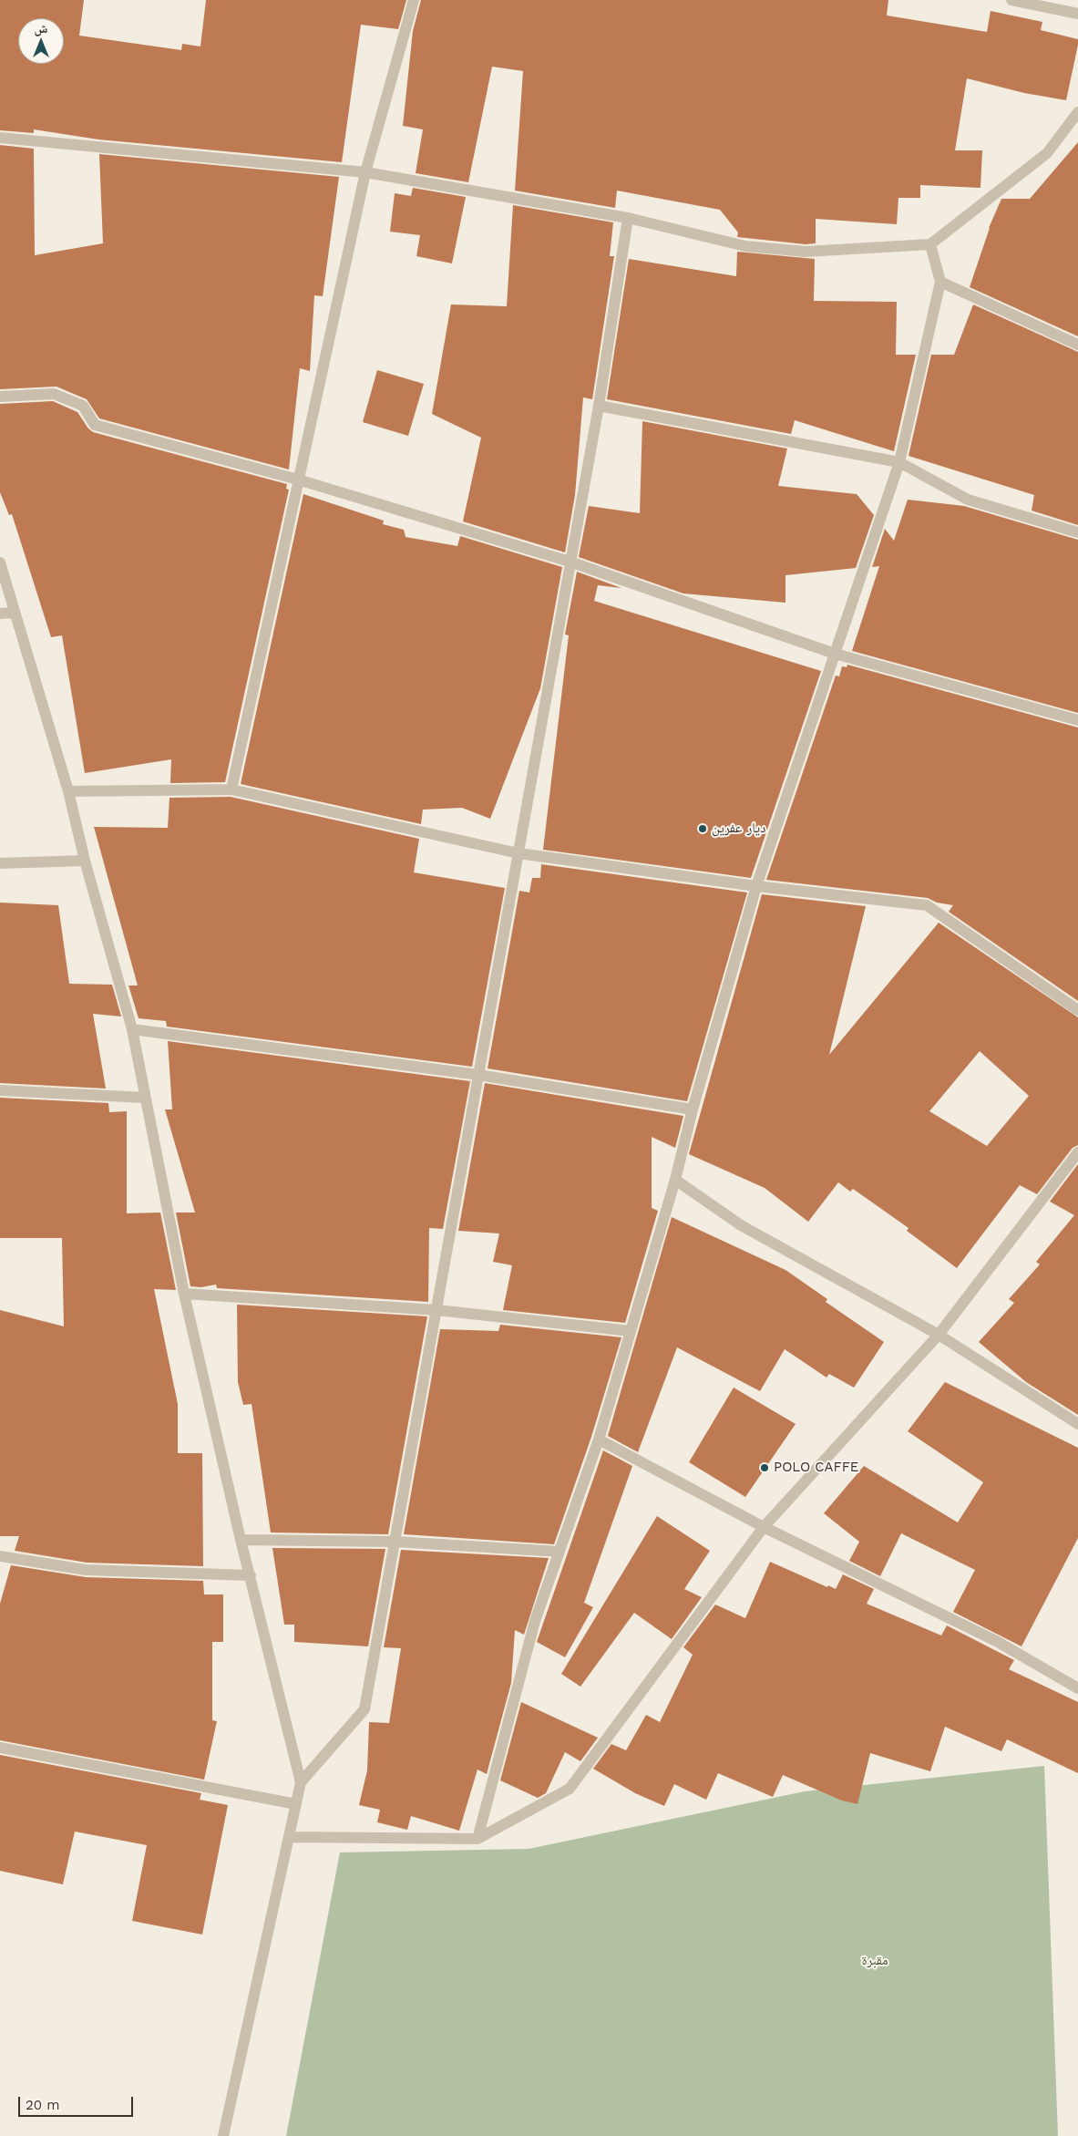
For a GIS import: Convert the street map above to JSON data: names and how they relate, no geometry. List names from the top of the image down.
{
  "parks": ["مقبرة"],
  "places": ["ديار عفرين", "POLO CAFFE"],
  "scale_bar": "20 m",
  "north": "top"
}
